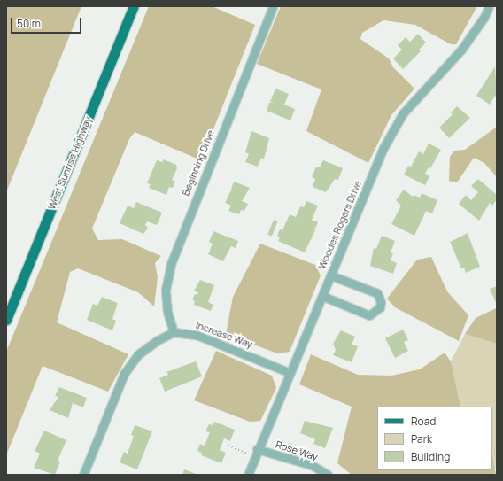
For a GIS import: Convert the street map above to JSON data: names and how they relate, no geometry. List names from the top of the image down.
{
  "streets": {
    "main road": ["West Sunrise Highway"],
    "street": [
      "Beginning Drive",
      "Woodes Rogers Drive",
      "Increase Way",
      "Rose Way"
    ]
  },
  "crossings": [
    ["Beginning Drive", "Increase Way"],
    ["Woodes Rogers Drive", "Increase Way"],
    ["Woodes Rogers Drive", "Rose Way"]
  ],
  "legend": ["Road", "Park", "Building"],
  "scale_bar": "50 m"
}
